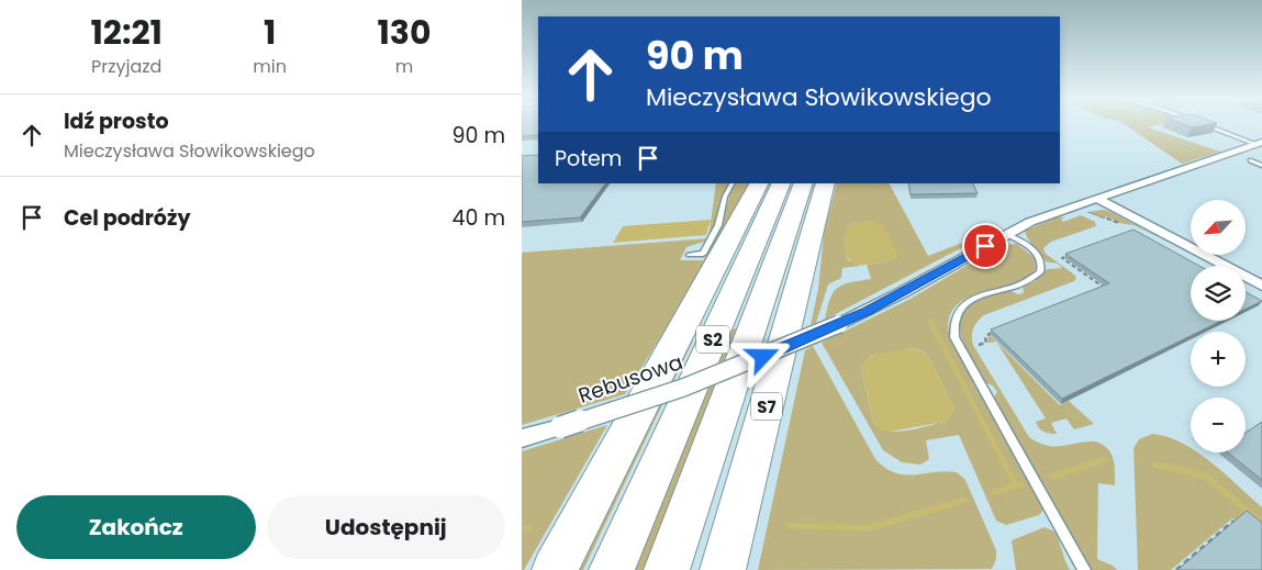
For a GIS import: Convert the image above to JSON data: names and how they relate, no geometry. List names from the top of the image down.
{
  "streets": {
    "highway": ["S2", "S7"],
    "street": ["Rebusowa"]
  },
  "north": "bottom left",
  "page": {
    "eta": [
      "12:21",
      "Przyjazd",
      "1",
      "min",
      "130",
      "m"
    ],
    "turn": ["90 m", "Mieczysława Słowikowskiego"],
    "list": [
      {
        "name": "Idź prosto",
        "note": "Mieczysława Słowikowskiego",
        "value": "90 m"
      },
      {
        "name": "Cel podróży",
        "value": "40 m"
      }
    ],
    "then": "Potem",
    "map_buttons": ["+", "−"],
    "buttons": ["Zakończ", "Udostępnij"]
  }
}
